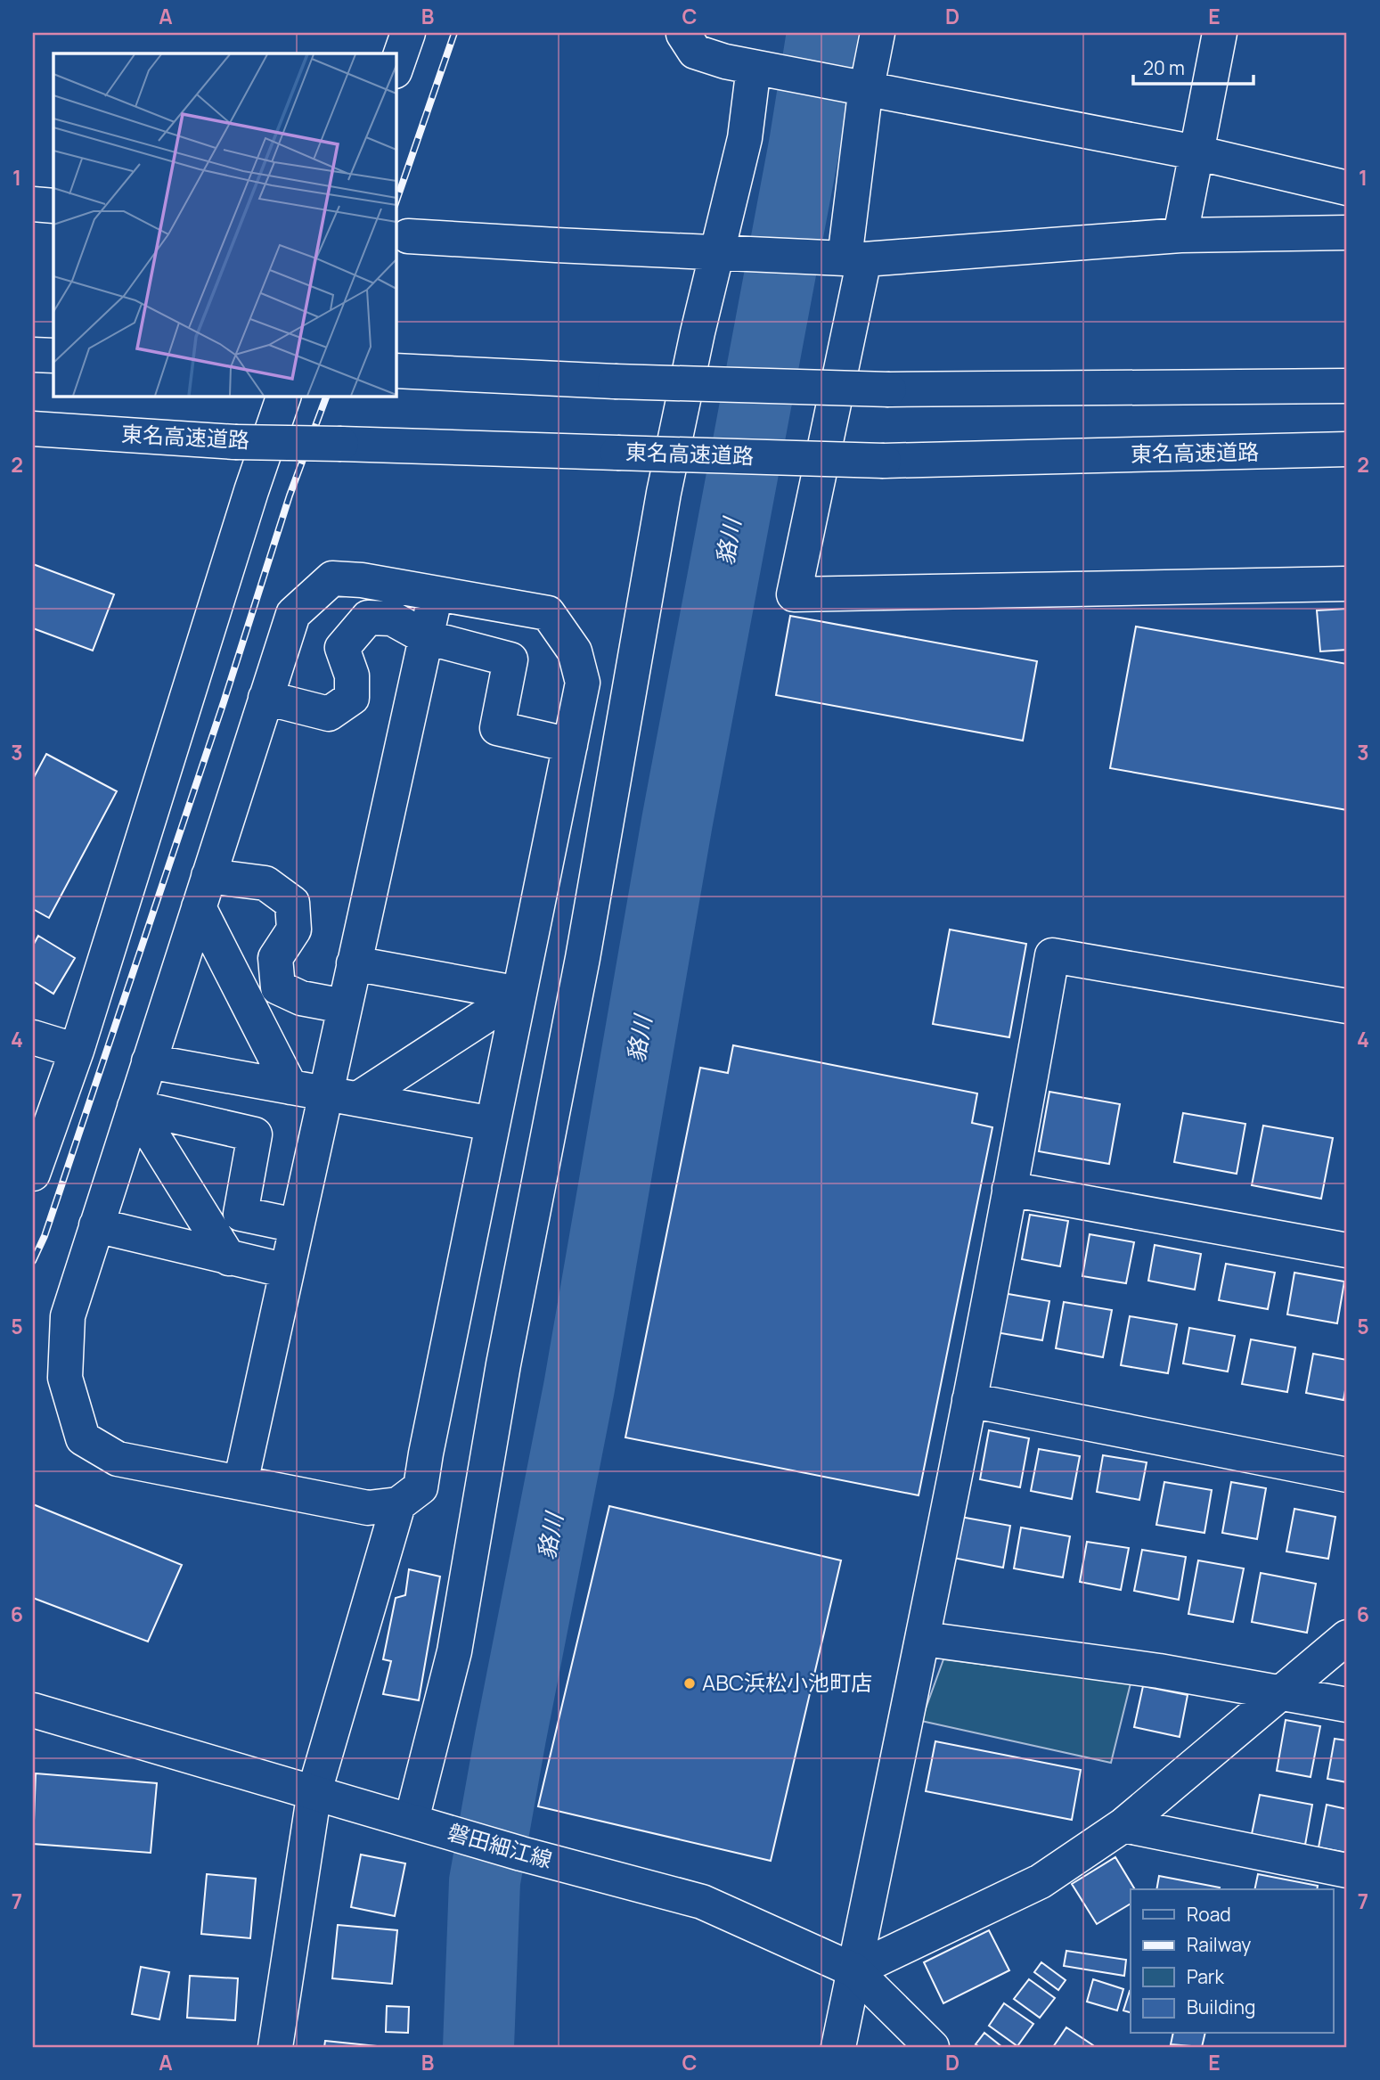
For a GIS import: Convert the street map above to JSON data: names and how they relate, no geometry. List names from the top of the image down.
{
  "streets": {
    "main road": ["東名高速道路", "磐田細江線"]
  },
  "water": ["貉川"],
  "places": ["ABC浜松小池町店"],
  "legend": [
    "Road",
    "Railway",
    "Park",
    "Building"
  ],
  "scale_bar": "20 m",
  "grid": {
    "columns": [
      "A",
      "B",
      "C",
      "D",
      "E"
    ],
    "rows": [
      "1",
      "2",
      "3",
      "4",
      "5",
      "6",
      "7"
    ]
  }
}
